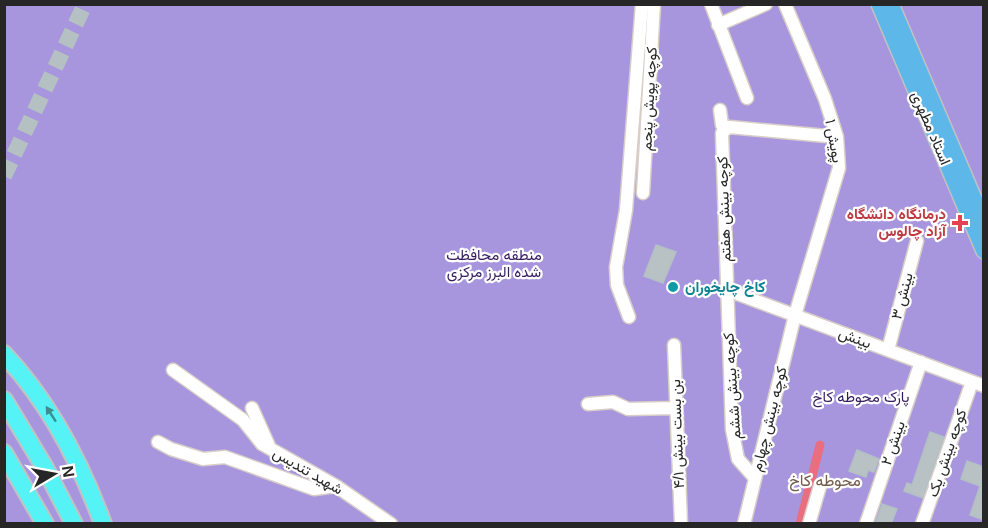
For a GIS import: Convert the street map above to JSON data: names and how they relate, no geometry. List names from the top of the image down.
{
  "streets": {
    "main road": ["استاد مطهری"],
    "street": [
      "کوچه پویش پنجم",
      "پویش ۱",
      "کوچه بینش هفتم",
      "بینش ۳",
      "بینش",
      "کوچه بینش ششم",
      "کوچه بینش چهارم",
      "بن بست بینش ۴/۱",
      "بینش ۲",
      "کوچه بینش یک",
      "شهید تندیس"
    ]
  },
  "crossings": [
    ["پویش ۱", "بینش"],
    ["پویش ۱", "کوچه بینش چهارم"],
    ["کوچه بینش هفتم", "بینش"],
    ["کوچه بینش هفتم", "کوچه بینش ششم"],
    ["بینش ۳", "بینش"],
    ["بینش", "کوچه بینش ششم"],
    ["بینش", "کوچه بینش چهارم"],
    ["بینش", "بینش ۲"],
    ["بینش", "کوچه بینش یک"],
    ["کوچه بینش ششم", "کوچه بینش چهارم"]
  ],
  "districts": ["محوطه کاخ"],
  "parks": ["منطقه محافظت شده البرز مرکزی", "پارک محوطه کاخ"],
  "places": {
    "health": ["درمانگاه دانشگاه آزاد چالوس"],
    "other": ["کاخ چایخوران"]
  },
  "north": "right"
}
